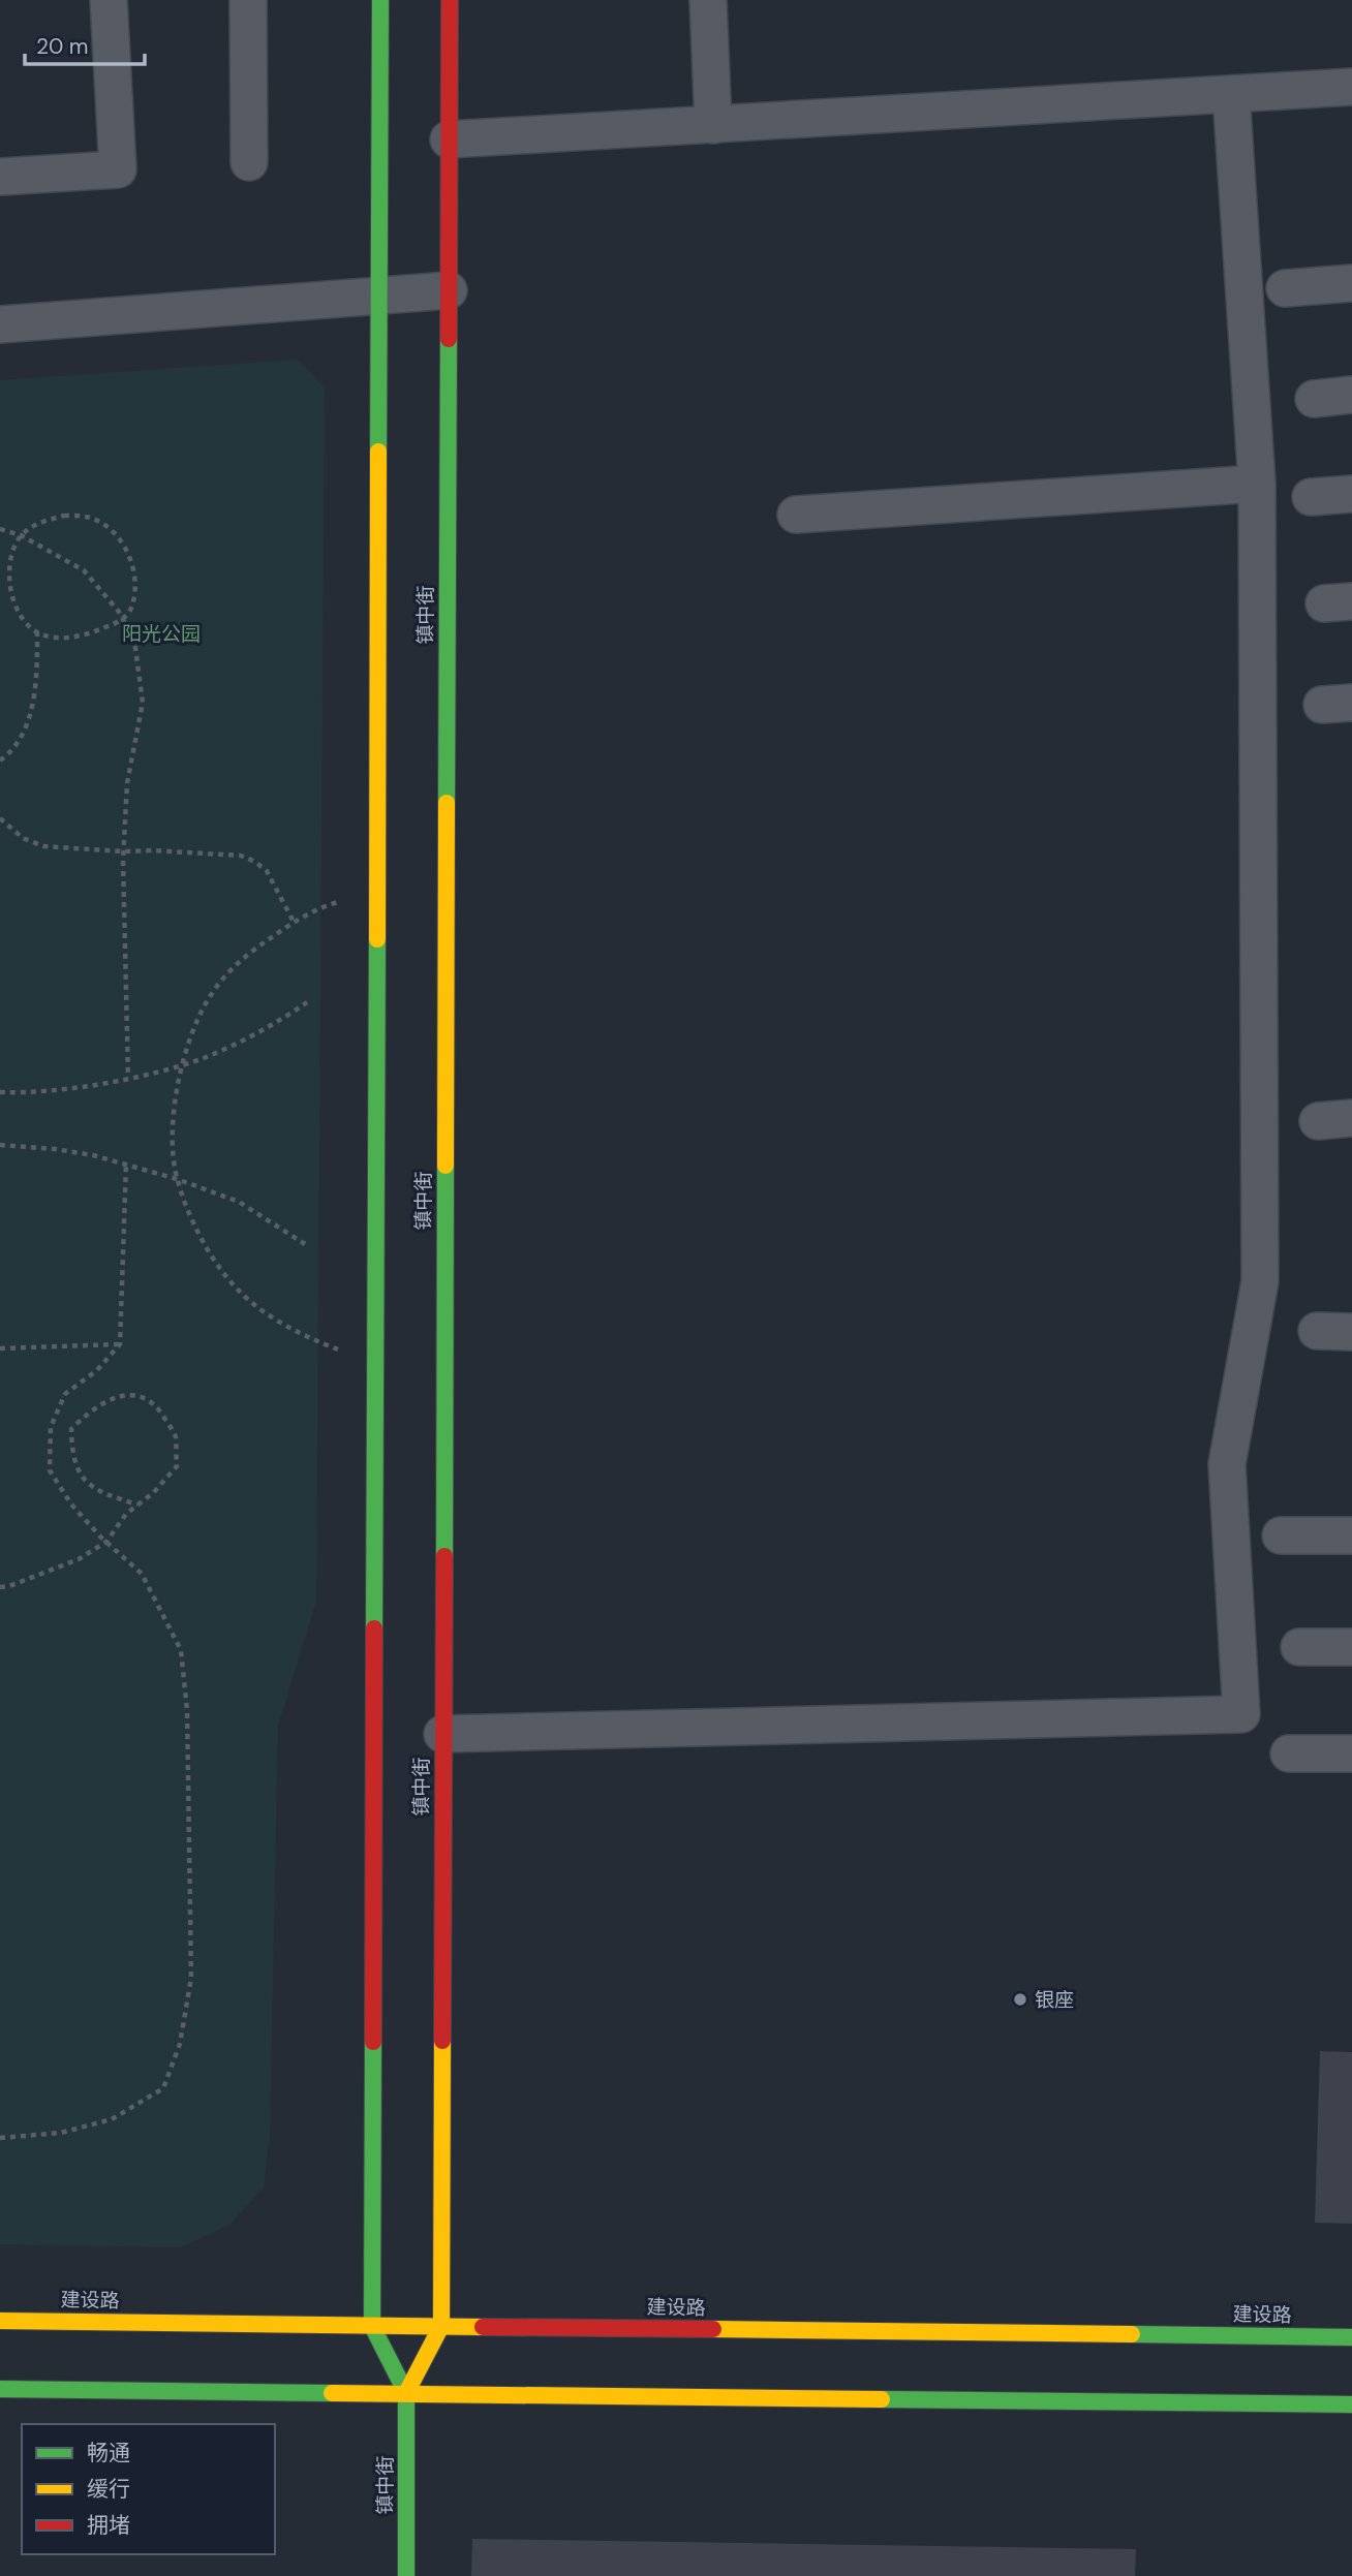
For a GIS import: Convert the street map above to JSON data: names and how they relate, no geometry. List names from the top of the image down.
{
  "streets": {
    "main road": ["镇中街", "建设路"]
  },
  "crossings": [
    ["镇中街", "建设路"]
  ],
  "parks": ["阳光公园"],
  "places": ["银座"],
  "legend": ["畅通", "缓行", "拥堵"],
  "scale_bar": "20 m"
}
